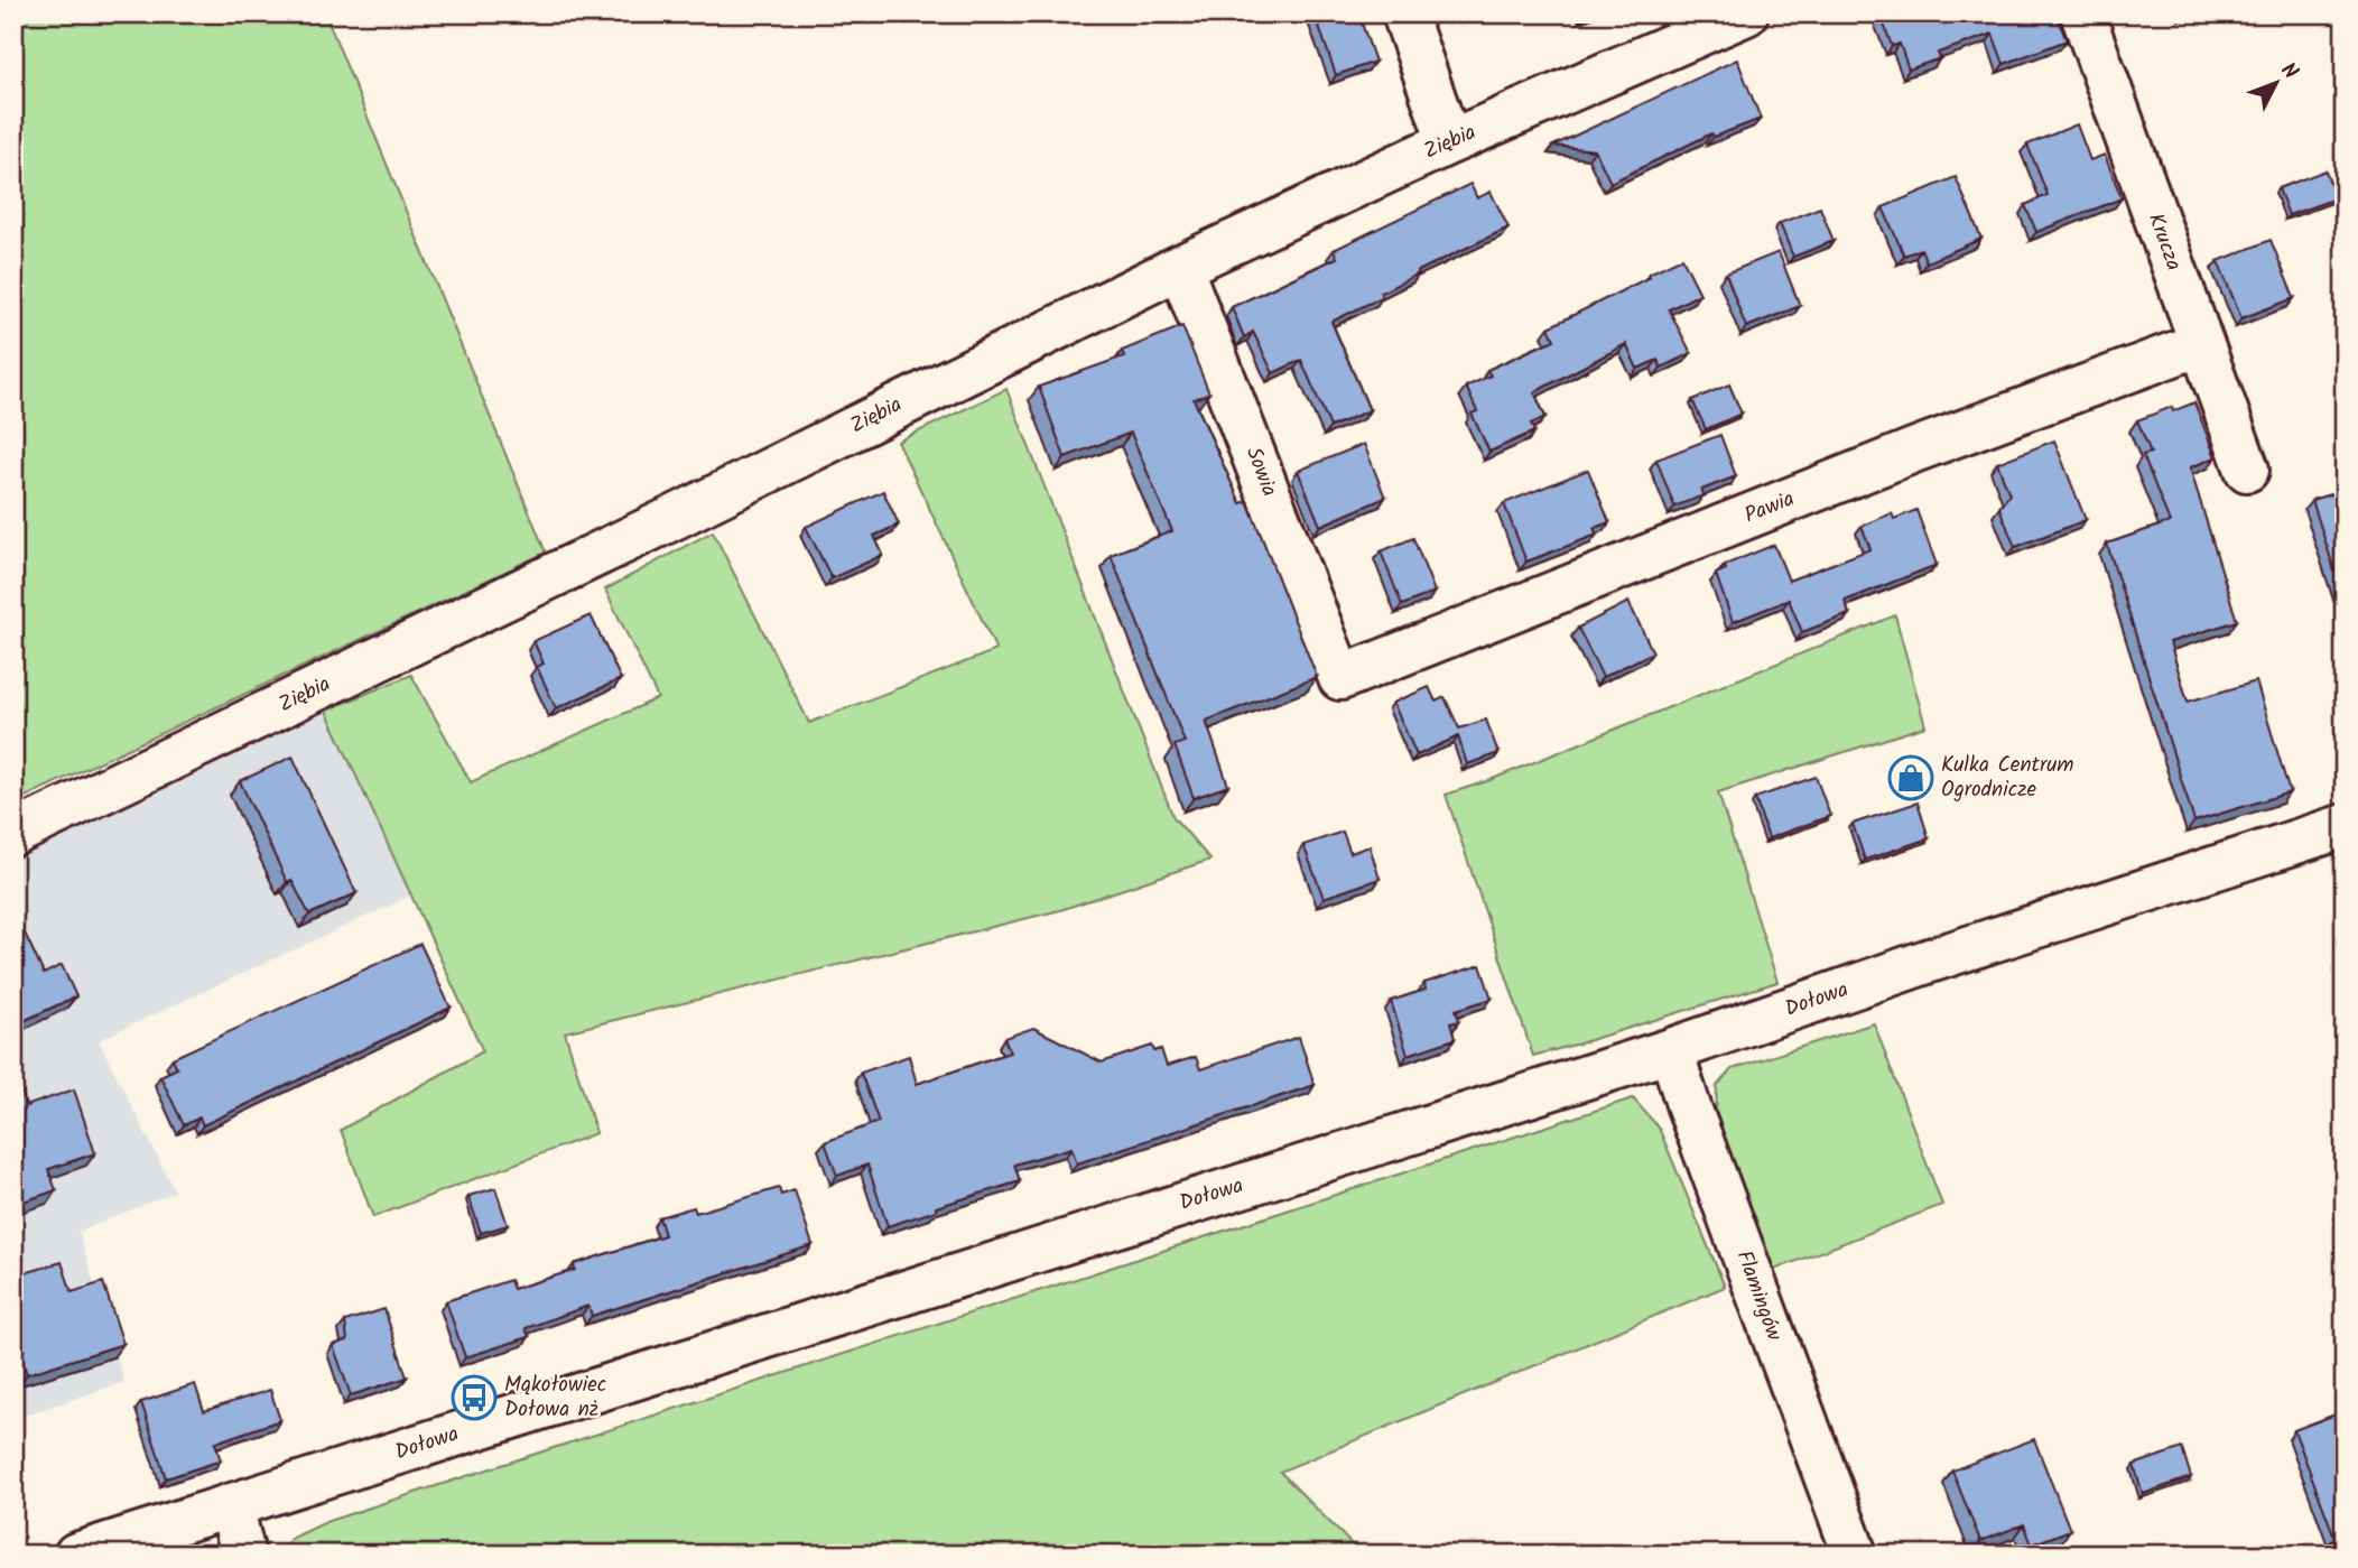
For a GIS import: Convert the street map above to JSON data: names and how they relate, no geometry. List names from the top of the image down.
{
  "streets": {
    "street": [
      "Ziębia",
      "Krucza",
      "Sowia",
      "Pawia",
      "Dołowa",
      "Flamingów"
    ]
  },
  "crossings": [
    ["Ziębia", "Sowia"],
    ["Krucza", "Pawia"],
    ["Sowia", "Pawia"],
    ["Dołowa", "Flamingów"]
  ],
  "places": {
    "shop": ["Kulka Centrum Ogrodnicze"],
    "bus stop": ["Mąkołowiec Dołowa nż"]
  },
  "north": "top right"
}
